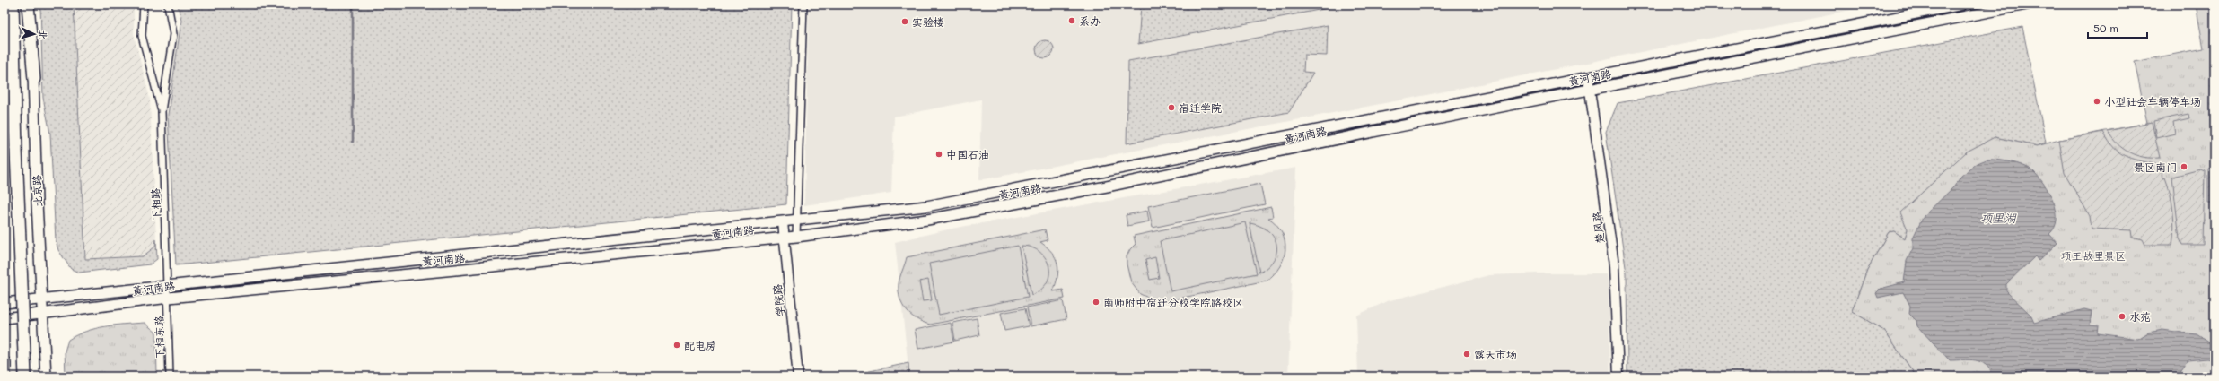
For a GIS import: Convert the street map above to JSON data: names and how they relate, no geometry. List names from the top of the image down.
{
  "streets": {
    "highway": ["北京路"],
    "main road": ["黄河南路"],
    "street": [
      "下相路",
      "楚风路",
      "学院路",
      "下相东路"
    ]
  },
  "crossings": [
    ["黄河南路", "北京路"],
    ["黄河南路", "下相路"],
    ["黄河南路", "楚风路"],
    ["黄河南路", "学院路"],
    ["黄河南路", "下相东路"],
    ["下相路", "下相东路"]
  ],
  "water": ["项里湖"],
  "parks": ["项王故里景区"],
  "places": [
    "系办",
    "实验楼",
    "小型社会车辆停车场",
    "宿迁学院",
    "中国石油",
    "景区南门",
    "南师附中宿迁分校学院路校区",
    "水苑",
    "配电房",
    "露天市场"
  ],
  "scale_bar": "50 m",
  "north": "right"
}
